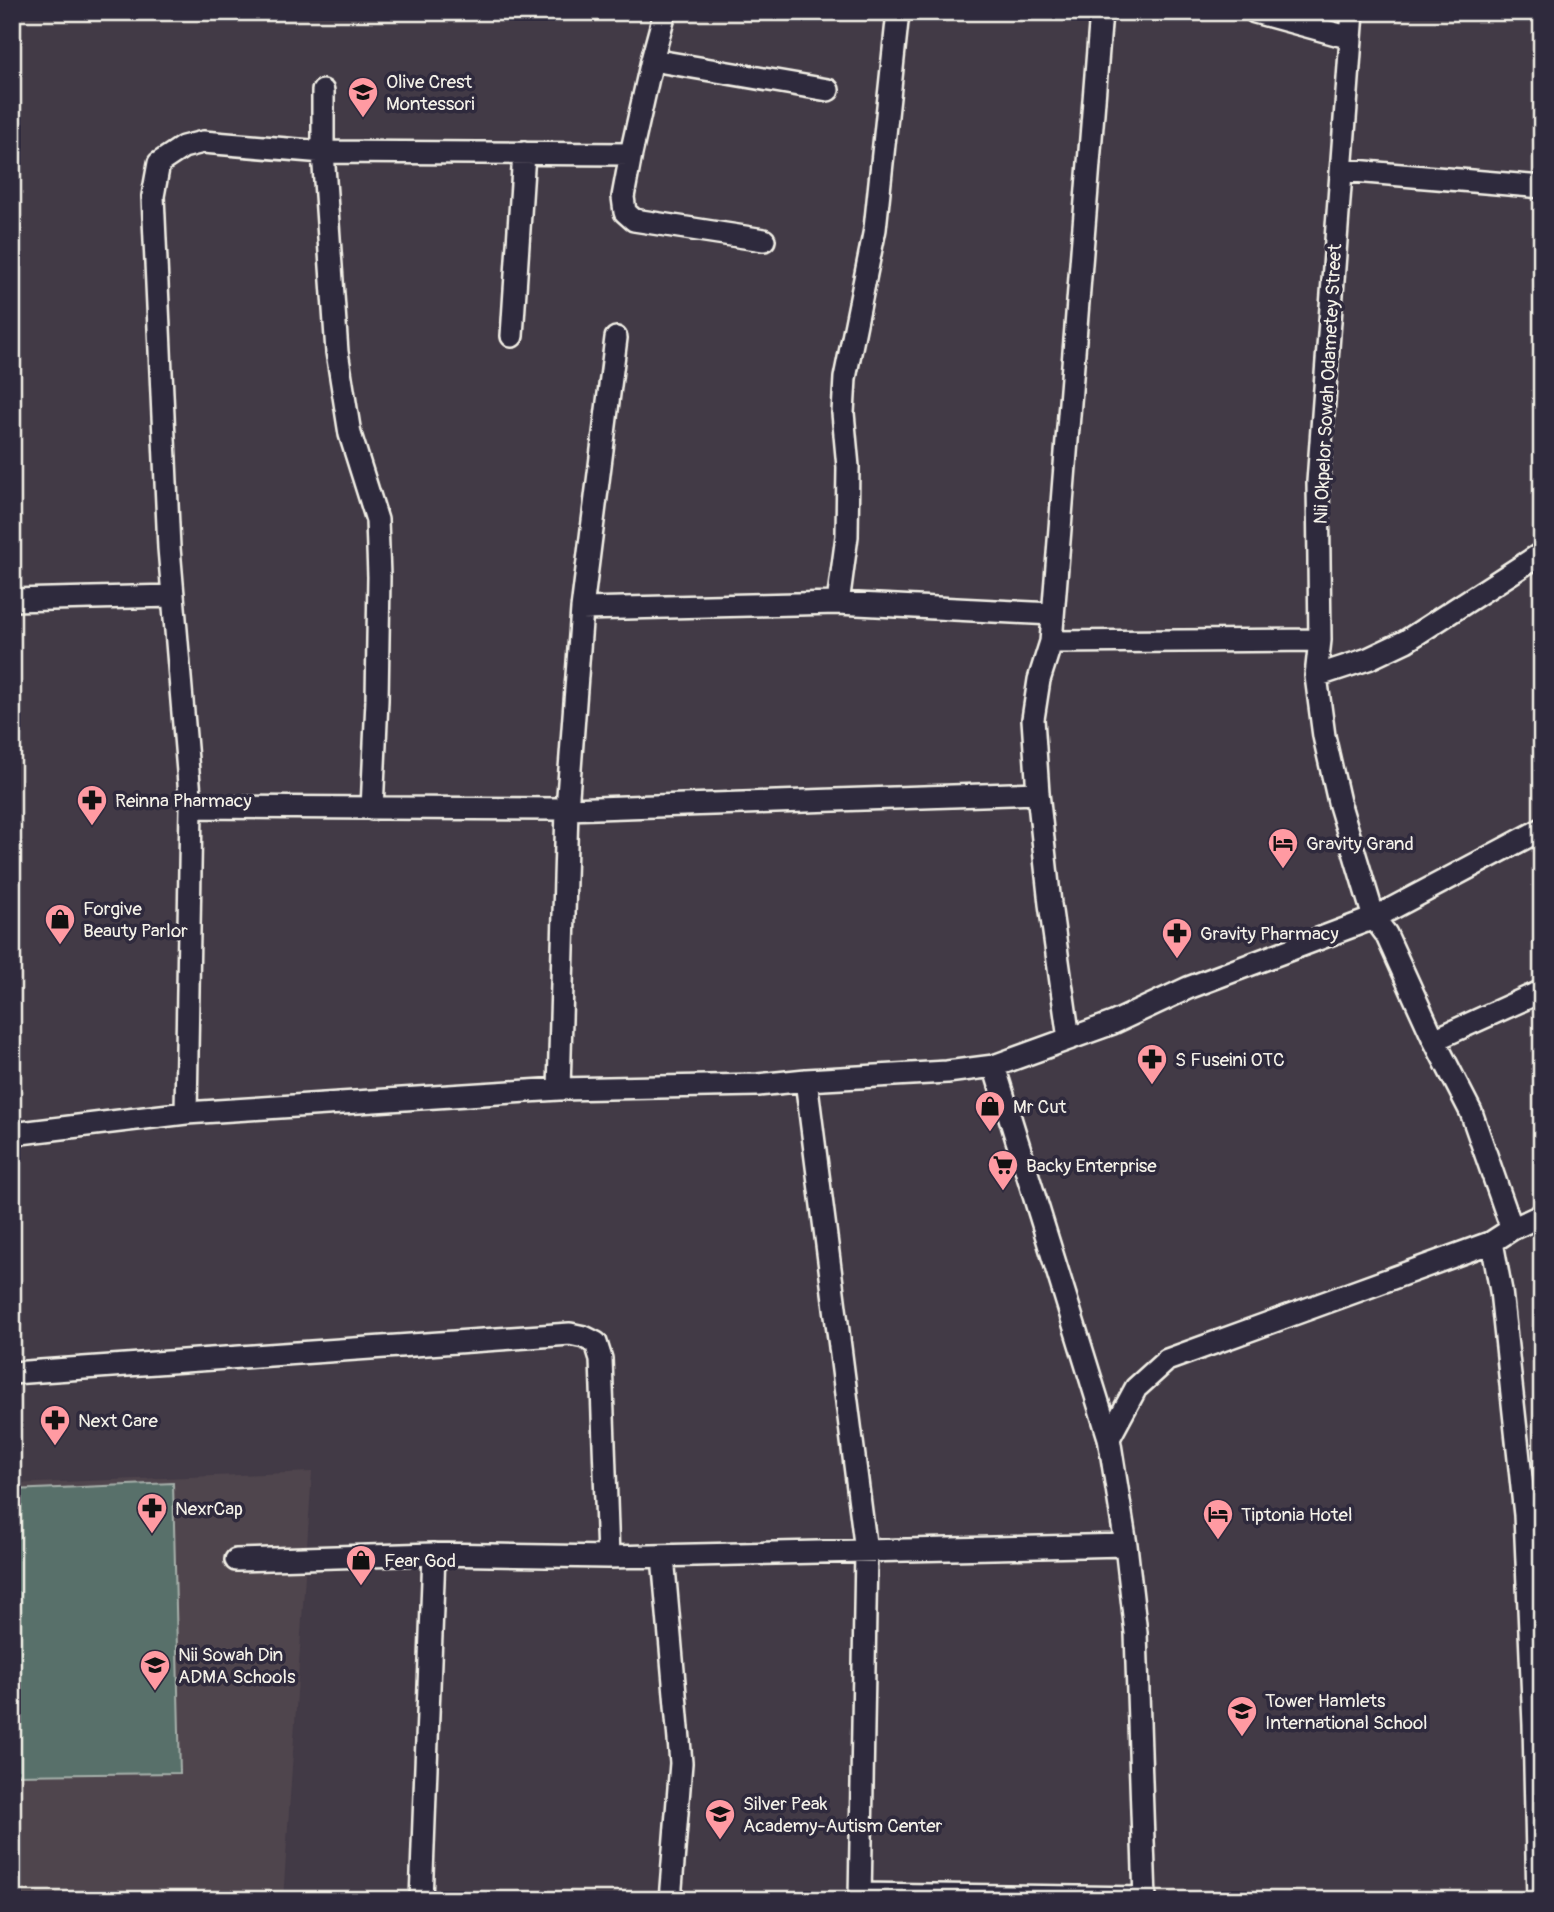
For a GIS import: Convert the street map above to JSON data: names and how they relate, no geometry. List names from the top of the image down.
{
  "streets": {
    "street": ["Nii Okpelor Sowah Odametey Street"]
  },
  "places": {
    "school or university": [
      "Olive Crest Montessori",
      "Nii Sowah Din ADMA Schools",
      "Tower Hamlets International School",
      "Silver Peak Academy-Autism Center"
    ],
    "pharmacy": [
      "Reinna Pharmacy",
      "Gravity Pharmacy",
      "S Fuseini OTC",
      "Next Care",
      "NexrCap"
    ],
    "hotel": ["Gravity Grand", "Tiptonia Hotel"],
    "shop": ["Forgive Beauty Parlor", "Mr Cut", "Fear God"],
    "supermarket": ["Backy Enterprise"]
  }
}
